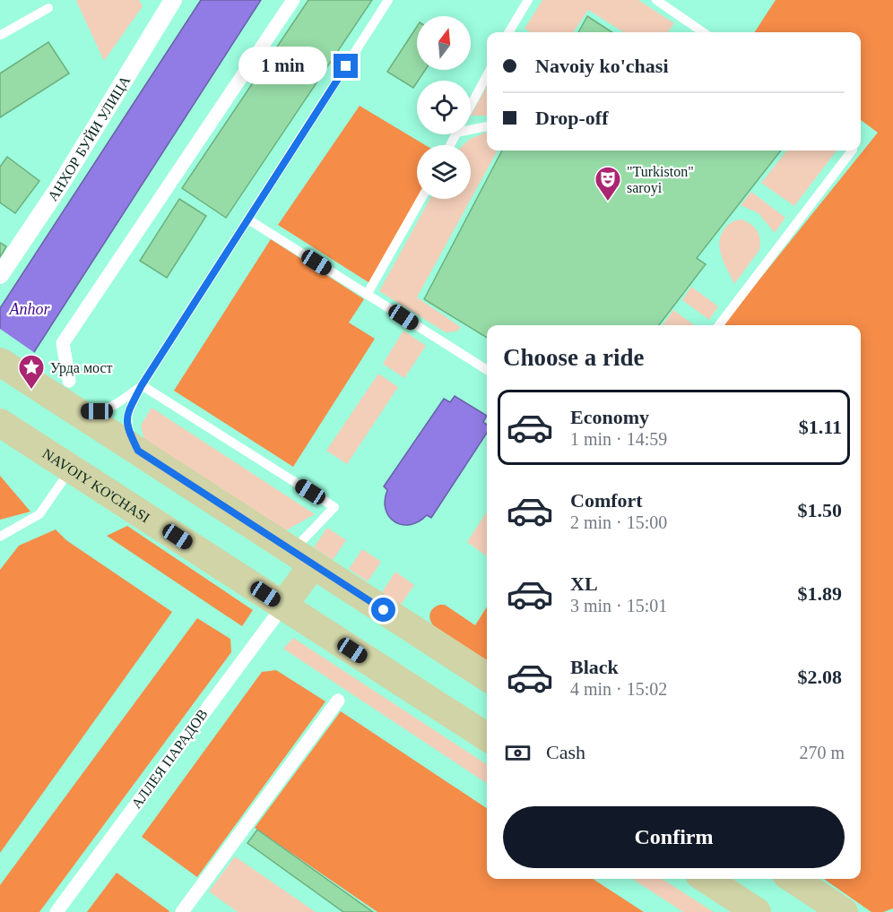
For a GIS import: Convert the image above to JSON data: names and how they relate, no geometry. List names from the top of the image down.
{
  "streets": {
    "main road": ["NAVOIY KO'CHASI"],
    "street": ["АНХОР БУЙИ УЛИЦА", "АЛЛЕЯ ПАРАДОВ"]
  },
  "crossings": [
    ["NAVOIY KO'CHASI", "АЛЛЕЯ ПАРАДОВ"]
  ],
  "water": ["Anhor"],
  "places": {
    "theatre": ["\"Turkiston\" saroyi"],
    "place": ["Урда мост"]
  },
  "north": "top",
  "page": {
    "banner": ["Navoiy ko'chasi", "Drop-off"],
    "bubble": "1 min",
    "heading": "Choose a ride",
    "list": [
      {
        "name": "Economy",
        "note": "1 min · 14:59",
        "value": "$1.11"
      },
      {
        "name": "Comfort",
        "note": "2 min · 15:00",
        "value": "$1.50"
      },
      {
        "name": "XL",
        "note": "3 min · 15:01",
        "value": "$1.89"
      },
      {
        "name": "Black",
        "note": "4 min · 15:02",
        "value": "$2.08"
      }
    ],
    "pay": ["Cash", "270 m"],
    "buttons": "Confirm"
  }
}
